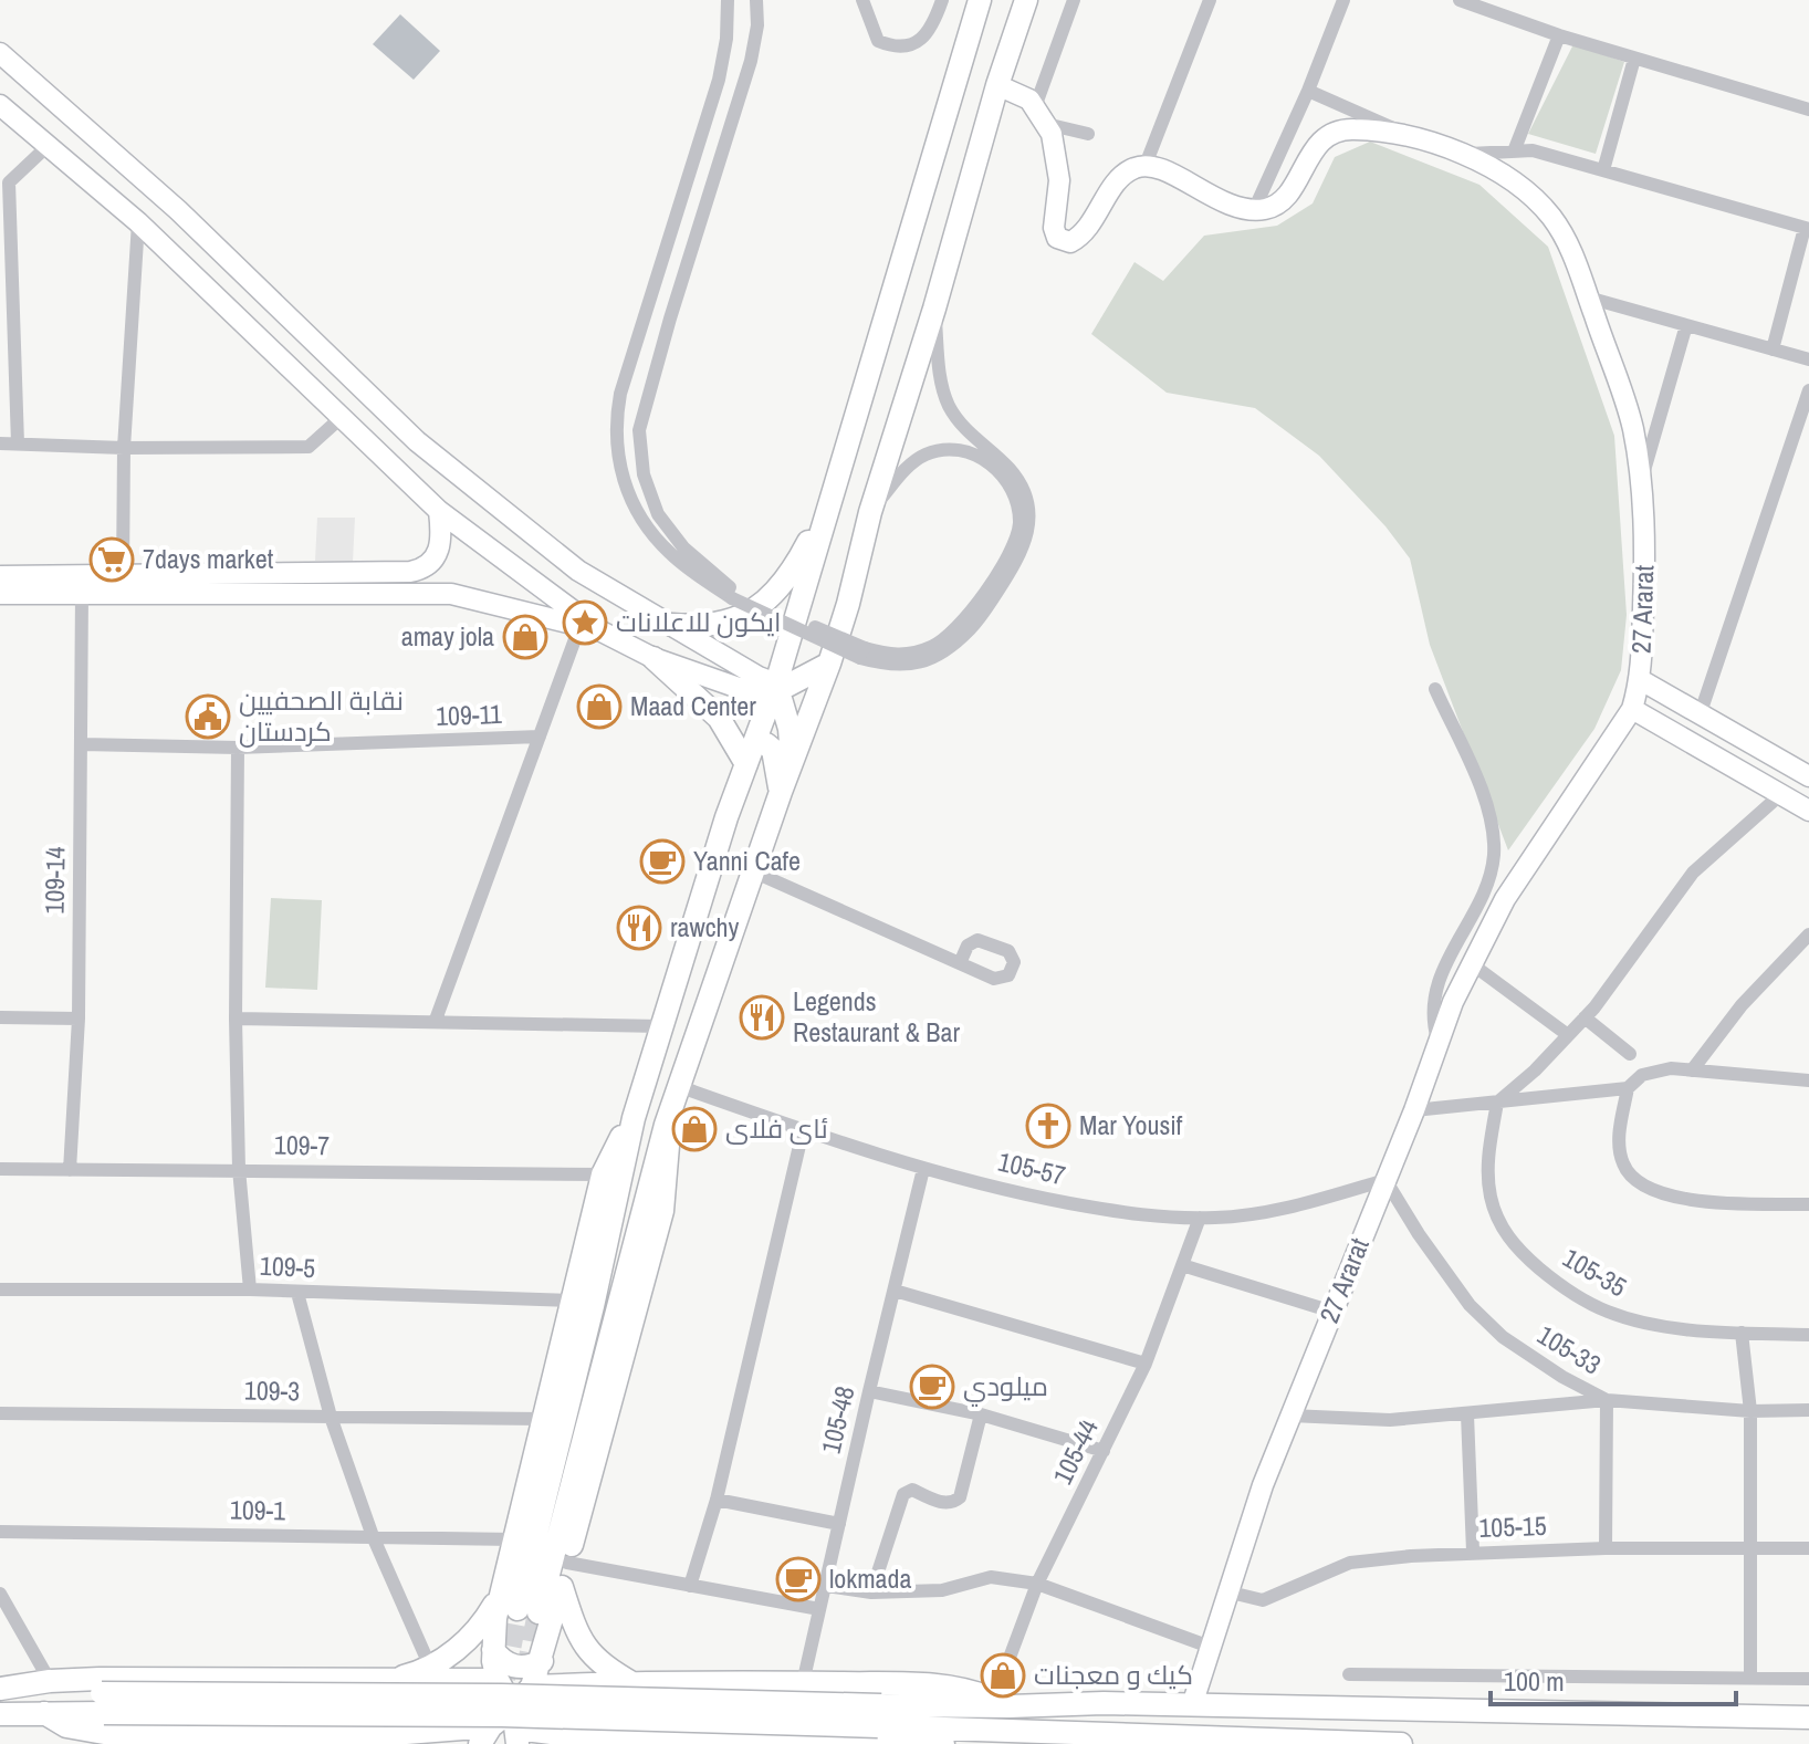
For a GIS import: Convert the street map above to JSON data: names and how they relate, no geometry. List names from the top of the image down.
{
  "streets": {
    "main road": ["27 Ararat"],
    "street": [
      "109-11",
      "109-14",
      "109-7",
      "105-57",
      "109-5",
      "105-35",
      "105-33",
      "109-3",
      "105-48",
      "105-44",
      "109-1",
      "105-15"
    ]
  },
  "crossings": [
    ["27 Ararat", "105-57"],
    ["27 Ararat", "105-33"],
    ["27 Ararat", "105-15"],
    ["109-11", "109-14"],
    ["109-14", "109-7"],
    ["105-57", "105-33"],
    ["105-57", "105-48"],
    ["105-57", "105-44"]
  ],
  "places": {
    "supermarket": ["7days market"],
    "place": ["ايكون للاعلانات"],
    "shop": [
      "amay jola",
      "Maad Center",
      "ئای فلای",
      "كيك و معجنات"
    ],
    "public building": ["نقابة الصحفیین کردستان"],
    "cafe": ["Yanni Cafe", "ميلودي", "lokmada"],
    "restaurant": ["rawchy", "Legends Restaurant & Bar"],
    "church": ["Mar Yousif"]
  },
  "scale_bar": "100 m"
}
